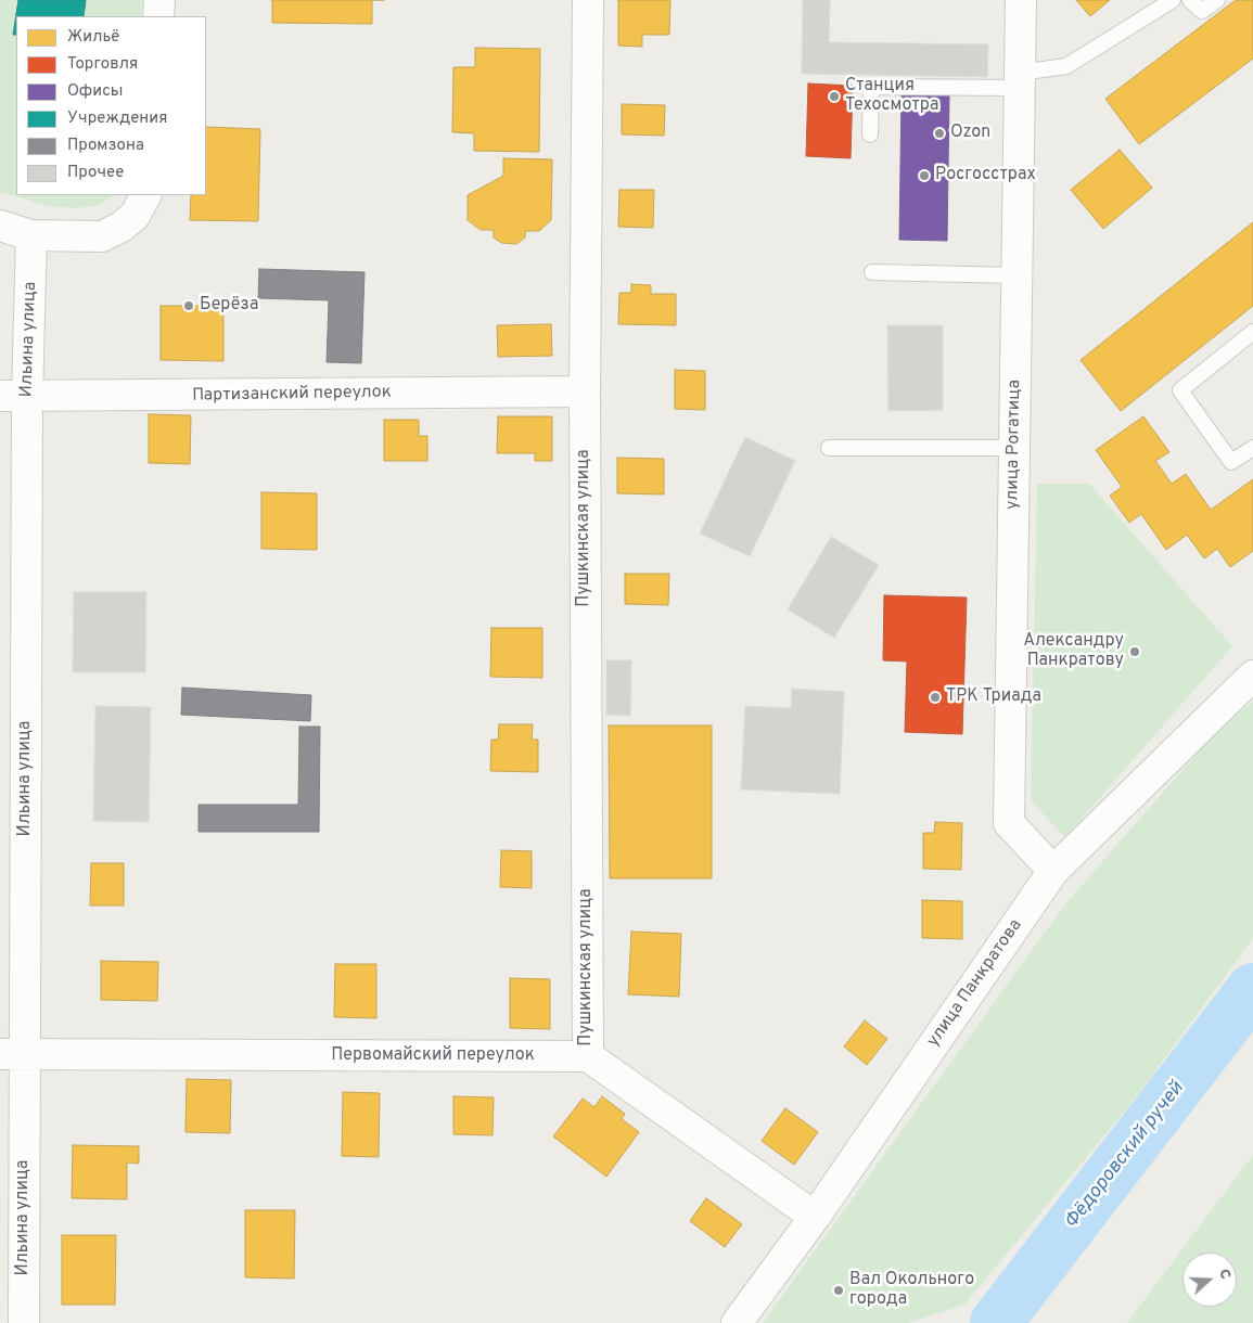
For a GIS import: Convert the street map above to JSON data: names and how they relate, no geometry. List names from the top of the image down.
{
  "streets": {
    "street": [
      "Ильина улица",
      "Партизанский переулок",
      "улица Рогатица",
      "Пушкинская улица",
      "улица Панкратова",
      "Первомайский переулок"
    ]
  },
  "crossings": [
    ["Ильина улица", "Партизанский переулок"],
    ["Ильина улица", "Первомайский переулок"],
    ["Партизанский переулок", "Пушкинская улица"],
    ["улица Рогатица", "улица Панкратова"],
    ["Пушкинская улица", "Первомайский переулок"]
  ],
  "water": ["Фёдоровский ручей"],
  "places": [
    "Станция Техосмотра",
    "Ozon",
    "Росгосстрах",
    "Берёза",
    "Александру Панкратову",
    "ТРК Триада",
    "Вал Окольного города"
  ],
  "legend": [
    "Жильё",
    "Торговля",
    "Офисы",
    "Учреждения",
    "Промзона",
    "Прочее"
  ],
  "north": "right"
}
